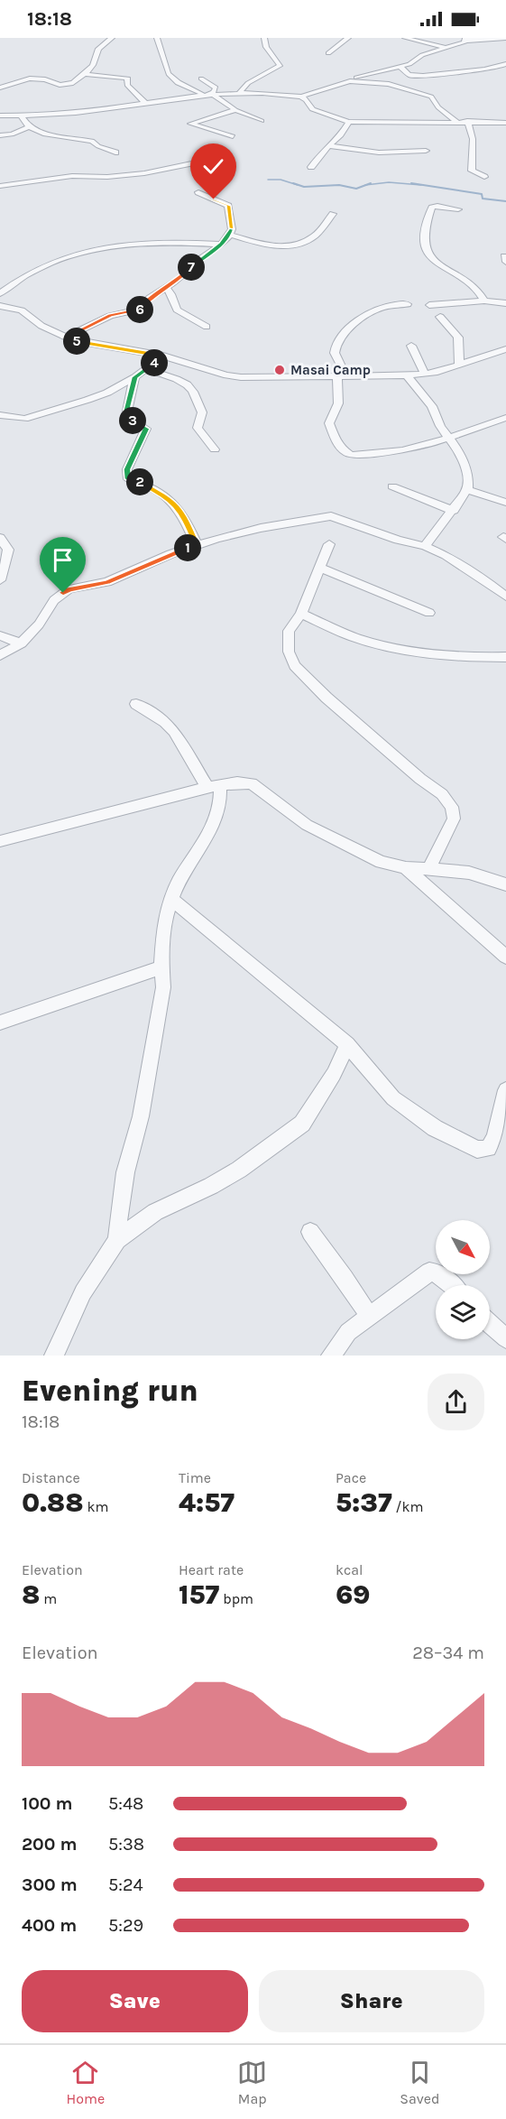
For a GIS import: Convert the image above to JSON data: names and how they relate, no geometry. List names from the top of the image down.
{
  "places": ["Masai Camp"],
  "north": "bottom right",
  "page": {
    "status": "18:18",
    "pins": [
      "7",
      "6",
      "5",
      "4",
      "3",
      "2",
      "1"
    ],
    "heading": ["Evening run", "18:18"],
    "stats": [
      ["Distance", "0.88 km"],
      ["Time", "4:57"],
      ["Pace", "5:37 /km"],
      ["Elevation", "8 m"],
      ["Heart rate", "157 bpm"],
      ["kcal", "69"]
    ],
    "chart": ["Elevation", "28–34 m"],
    "list": [
      {
        "name": "100 m",
        "note": "5:48"
      },
      {
        "name": "200 m",
        "note": "5:38"
      },
      {
        "name": "300 m",
        "note": "5:24"
      },
      {
        "name": "400 m",
        "note": "5:29"
      }
    ],
    "buttons": ["Save", "Share"],
    "tabs": ["Home", "Map", "Saved"]
  }
}
